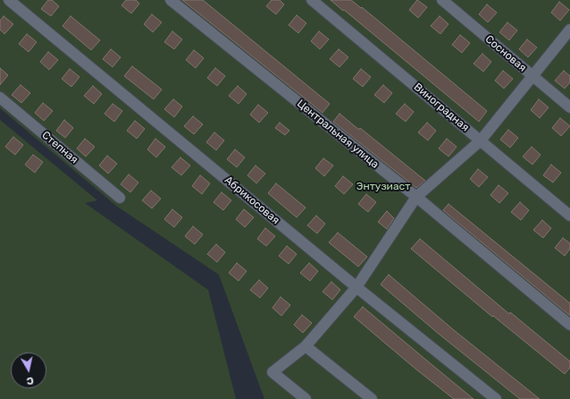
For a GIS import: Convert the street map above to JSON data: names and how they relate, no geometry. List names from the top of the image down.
{
  "streets": {
    "street": [
      "Сосновая",
      "Виноградная",
      "Центральная улица",
      "Степная",
      "Абрикосовая"
    ]
  },
  "parks": ["Энтузиаст"],
  "north": "bottom"
}
